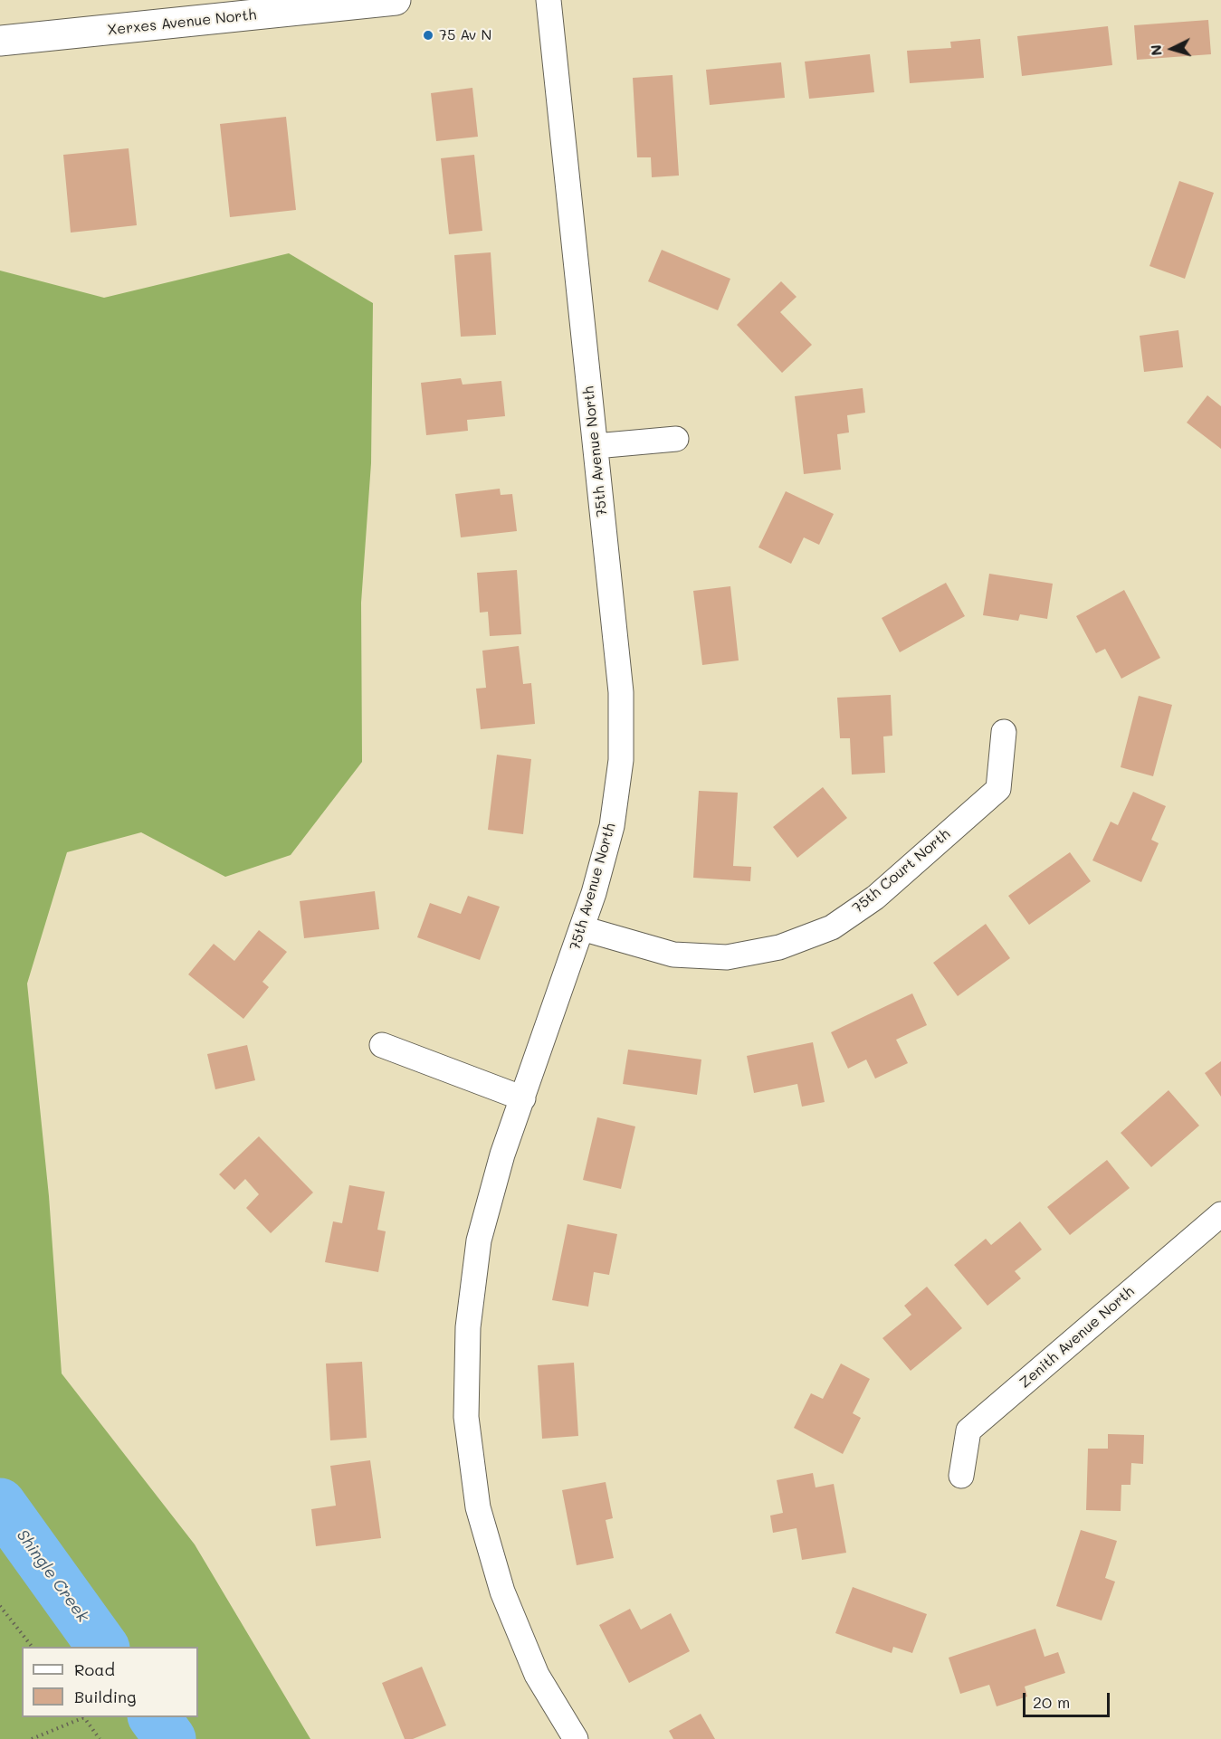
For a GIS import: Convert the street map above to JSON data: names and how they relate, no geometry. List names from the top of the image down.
{
  "streets": {
    "street": [
      "Xerxes Avenue North",
      "75th Avenue North",
      "75th Court North",
      "Zenith Avenue North"
    ]
  },
  "crossings": [
    ["75th Avenue North", "75th Court North"]
  ],
  "water": ["Shingle Creek"],
  "places": ["75 Av N"],
  "legend": ["Road", "Building"],
  "scale_bar": "20 m",
  "north": "left"
}
